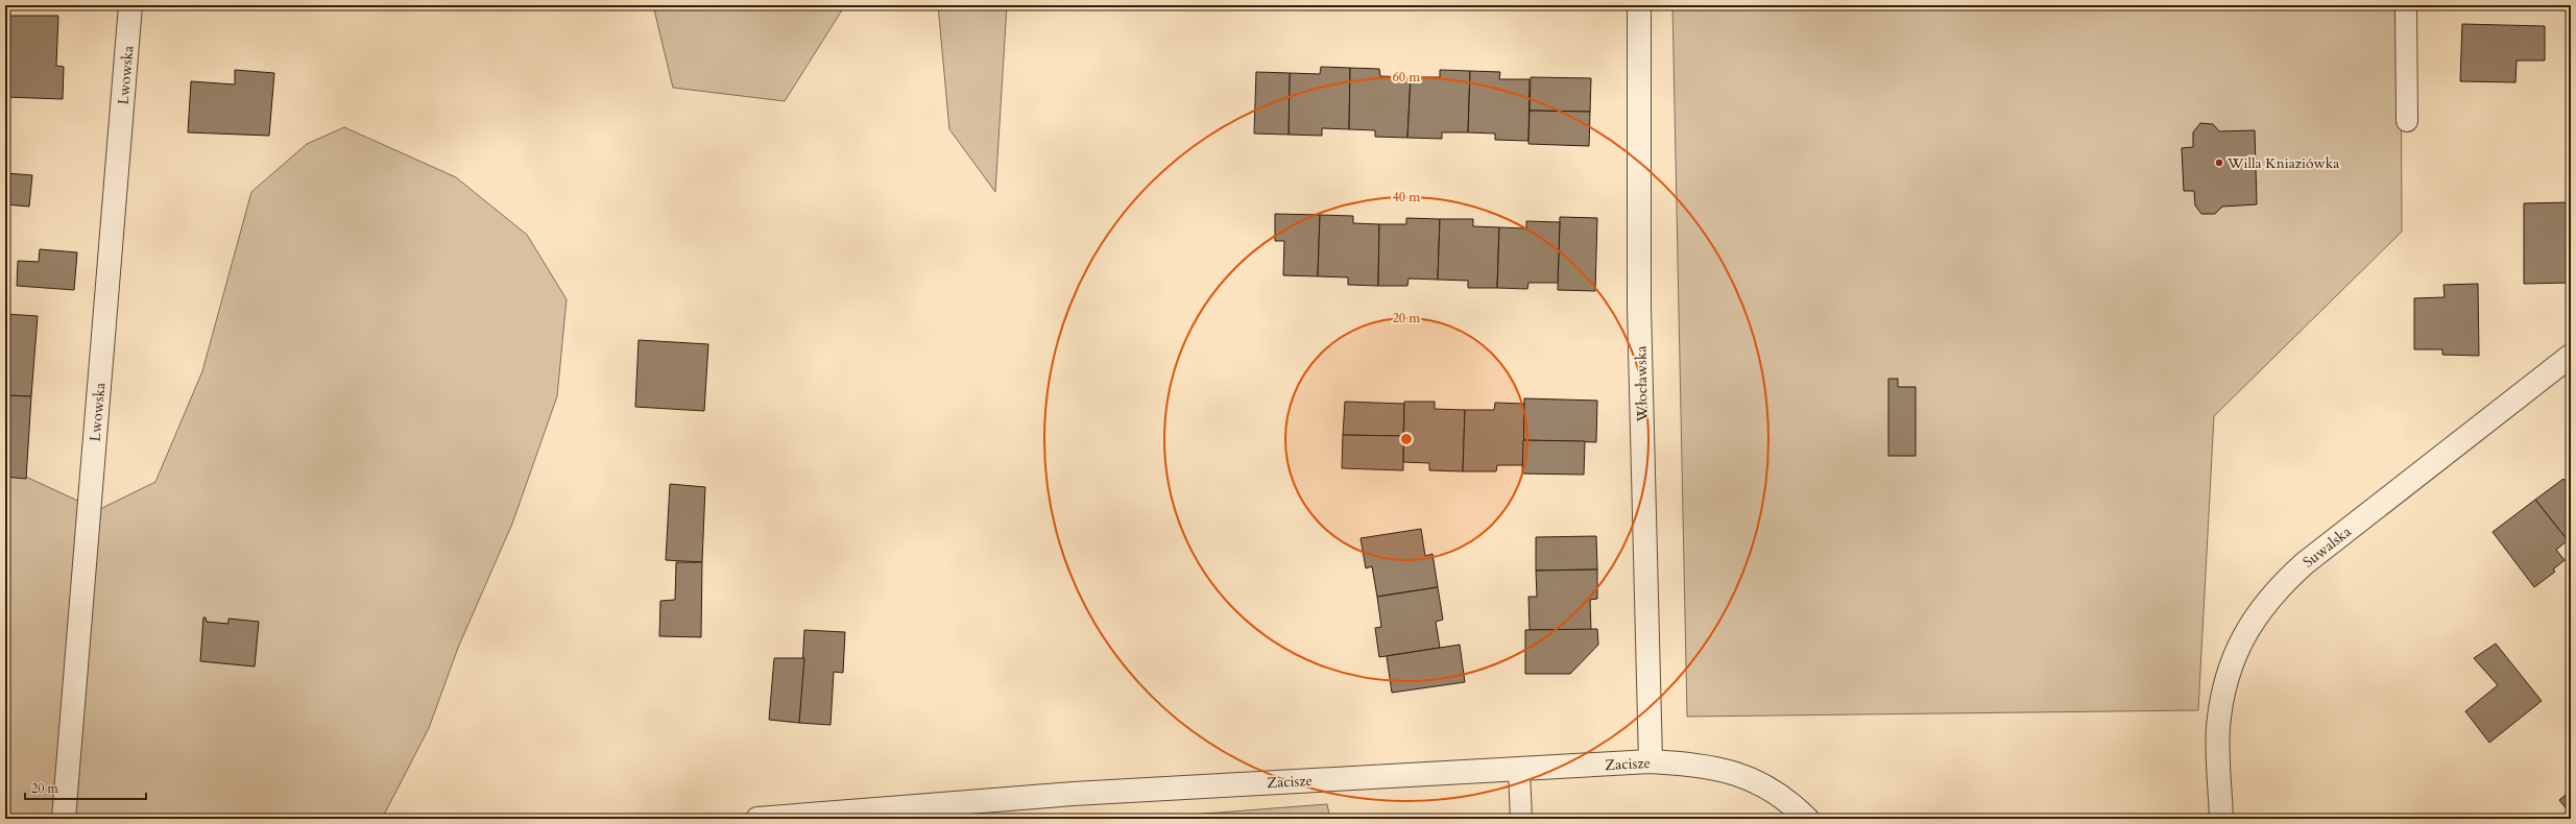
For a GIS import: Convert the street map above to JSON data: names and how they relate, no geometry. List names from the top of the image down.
{
  "streets": {
    "street": [
      "Lwowska",
      "Włocławska",
      "Suwalska",
      "Zacisze"
    ]
  },
  "crossings": [
    ["Włocławska", "Zacisze"]
  ],
  "places": ["Willa Kniaziówka"],
  "scale_bar": "20 m",
  "rings": ["60 m", "40 m", "20 m"]
}
